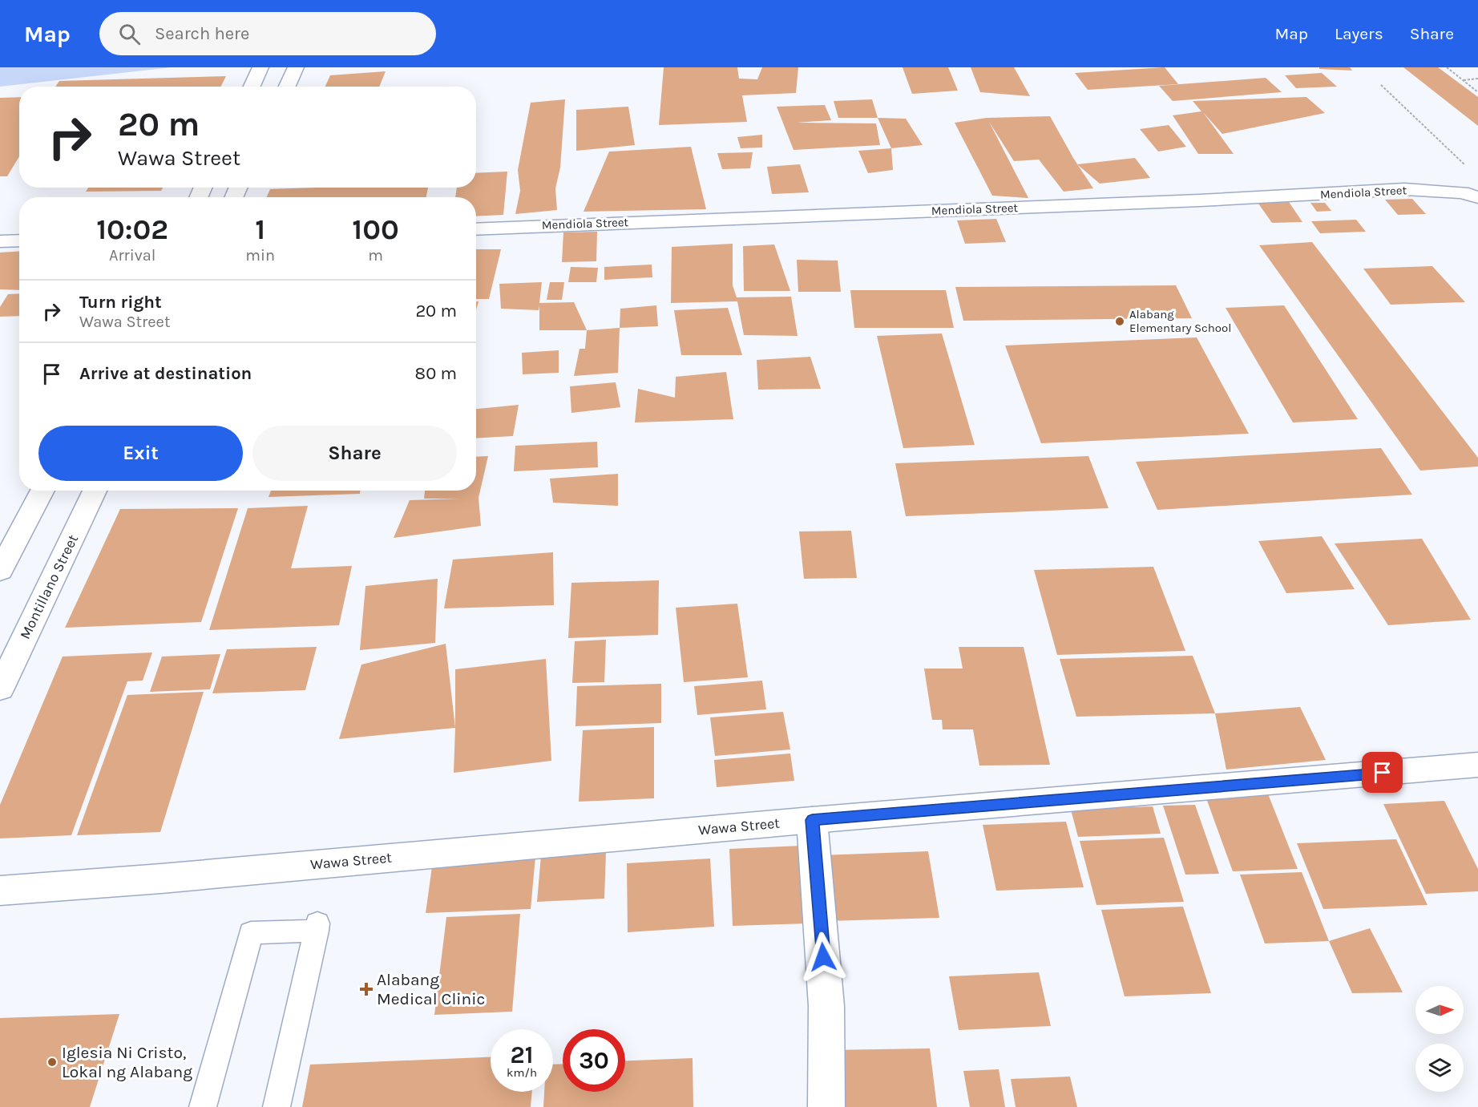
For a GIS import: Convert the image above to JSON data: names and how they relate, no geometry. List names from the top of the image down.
{
  "streets": {
    "main road": ["Mendiola Street", "Montillano Street", "Wawa Street"]
  },
  "places": {
    "other": ["Alabang Elementary School", "Iglesia Ni Cristo, Lokal ng Alabang"],
    "health": ["Alabang Medical Clinic"]
  },
  "north": "right",
  "page": {
    "header": "Map",
    "search": "Search here",
    "nav": ["Map", "Layers", "Share"],
    "turn": ["20 m", "Wawa Street"],
    "eta": [
      "10:02",
      "Arrival",
      "1",
      "min",
      "100",
      "m"
    ],
    "list": [
      {
        "name": "Turn right",
        "note": "Wawa Street",
        "value": "20 m"
      },
      {
        "name": "Arrive at destination",
        "value": "80 m"
      }
    ],
    "buttons": ["Exit", "Share"],
    "speed": "21 km/h",
    "limit": "30"
  }
}
